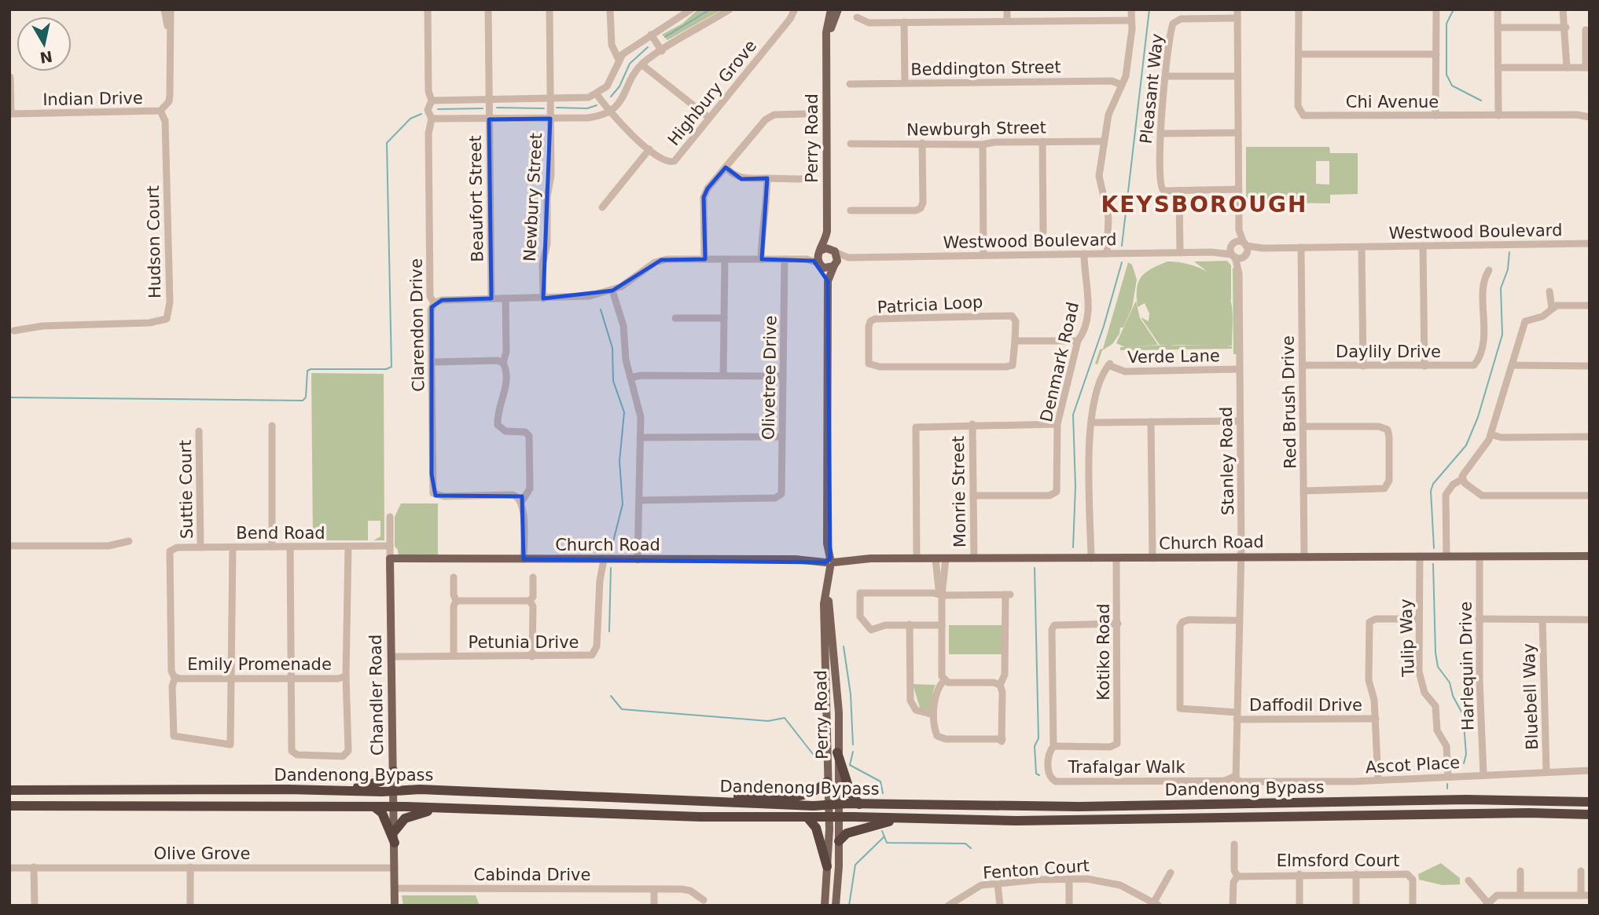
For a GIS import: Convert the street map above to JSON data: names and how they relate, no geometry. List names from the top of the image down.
{
  "streets": {
    "highway": ["Dandenong Bypass"],
    "main road": ["Perry Road", "Church Road", "Chandler Road"],
    "street": [
      "Beddington Street",
      "Pleasant Way",
      "Highbury Grove",
      "Indian Drive",
      "Chi Avenue",
      "Newburgh Street",
      "Newbury Street",
      "Beaufort Street",
      "Westwood Boulevard",
      "Hudson Court",
      "Patricia Loop",
      "Clarendon Drive",
      "Daylily Drive",
      "Verde Lane",
      "Denmark Road",
      "Olivetree Drive",
      "Red Brush Drive",
      "Stanley Road",
      "Suttie Court",
      "Monrie Street",
      "Bend Road",
      "Tulip Way",
      "Petunia Drive",
      "Kotiko Road",
      "Emily Promenade",
      "Harlequin Drive",
      "Bluebell Way",
      "Daffodil Drive",
      "Ascot Place",
      "Trafalgar Walk",
      "Olive Grove",
      "Elmsford Court",
      "Fenton Court",
      "Cabinda Drive"
    ]
  },
  "crossings": [
    ["Indian Drive", "Hudson Court"],
    ["Perry Road", "Westwood Boulevard"],
    ["Perry Road", "Church Road"],
    ["Perry Road", "Dandenong Bypass"],
    ["Westwood Boulevard", "Denmark Road"],
    ["Westwood Boulevard", "Red Brush Drive"],
    ["Westwood Boulevard", "Stanley Road"],
    ["Daylily Drive", "Red Brush Drive"],
    ["Verde Lane", "Stanley Road"],
    ["Denmark Road", "Monrie Street"],
    ["Red Brush Drive", "Church Road"],
    ["Stanley Road", "Church Road"],
    ["Stanley Road", "Daffodil Drive"],
    ["Stanley Road", "Ascot Place"],
    ["Stanley Road", "Trafalgar Walk"],
    ["Suttie Court", "Bend Road"],
    ["Monrie Street", "Church Road"],
    ["Bend Road", "Emily Promenade"],
    ["Bend Road", "Chandler Road"],
    ["Church Road", "Tulip Way"],
    ["Church Road", "Petunia Drive"],
    ["Church Road", "Kotiko Road"],
    ["Church Road", "Harlequin Drive"],
    ["Church Road", "Chandler Road"],
    ["Tulip Way", "Ascot Place"],
    ["Petunia Drive", "Chandler Road"],
    ["Kotiko Road", "Trafalgar Walk"],
    ["Harlequin Drive", "Ascot Place"],
    ["Chandler Road", "Dandenong Bypass"],
    ["Chandler Road", "Olive Grove"],
    ["Chandler Road", "Cabinda Drive"],
    ["Bluebell Way", "Ascot Place"],
    ["Ascot Place", "Trafalgar Walk"]
  ],
  "districts": ["KEYSBOROUGH"],
  "north": "bottom"
}
